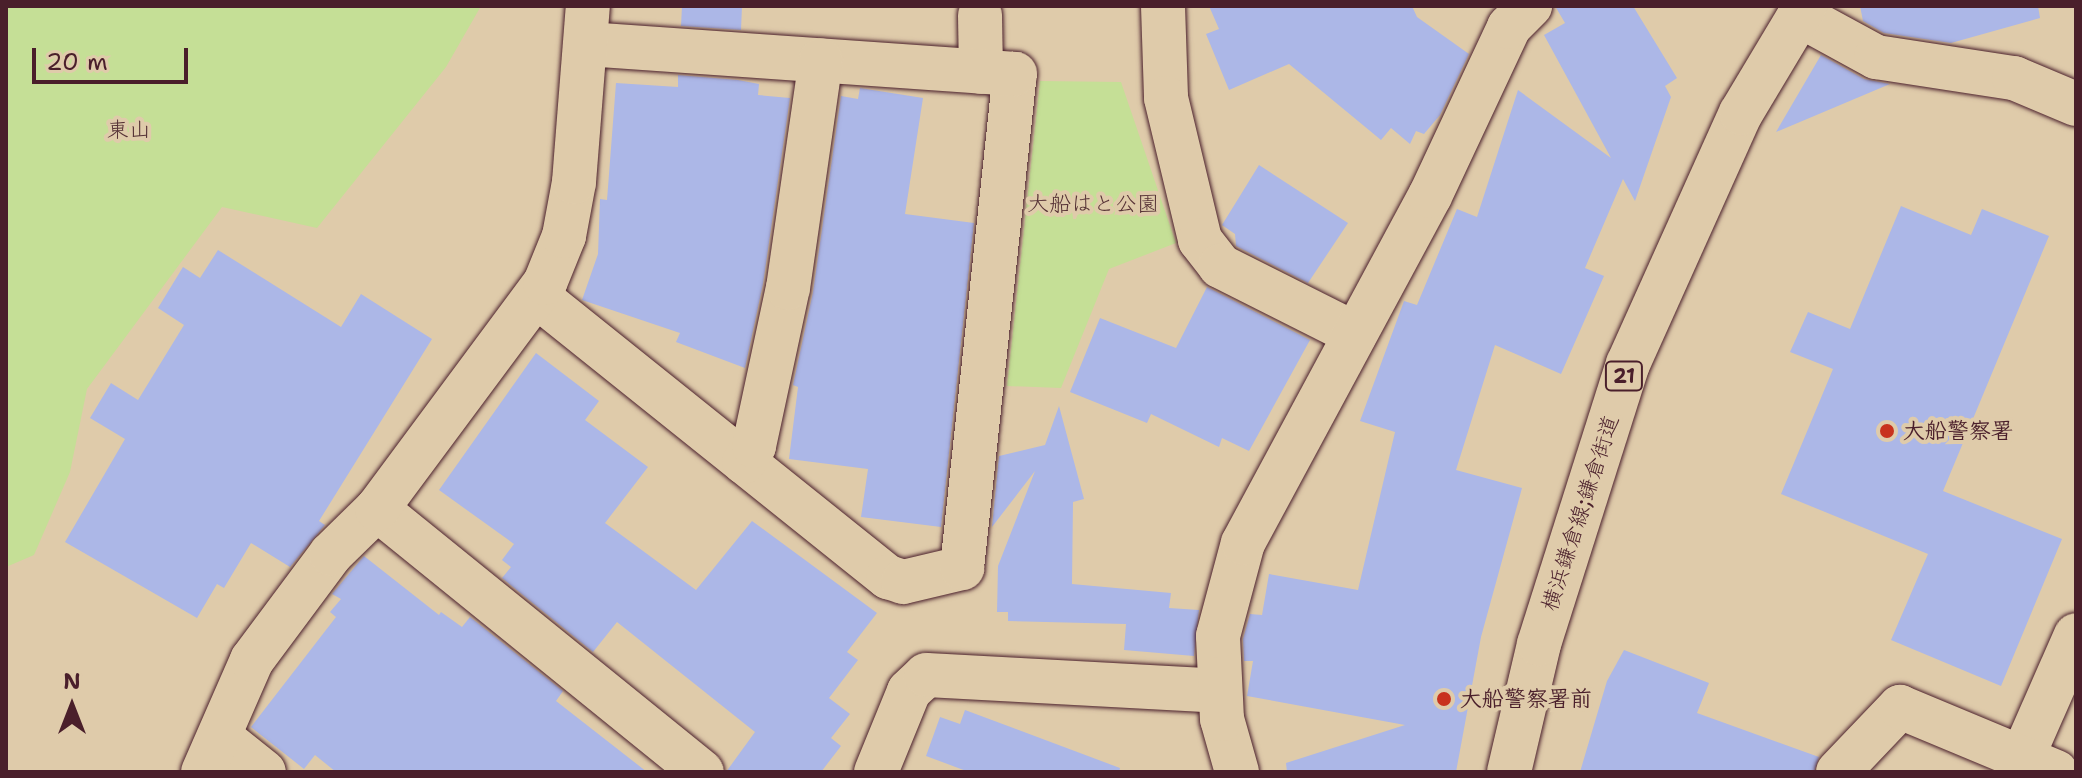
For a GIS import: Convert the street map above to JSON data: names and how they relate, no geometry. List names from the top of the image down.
{
  "streets": {
    "street": ["21", "横浜鎌倉線;鎌倉街道"]
  },
  "parks": ["東山", "大船はと公園"],
  "places": ["大船警察署", "大船警察署前"],
  "scale_bar": "20 m",
  "north": "top"
}
